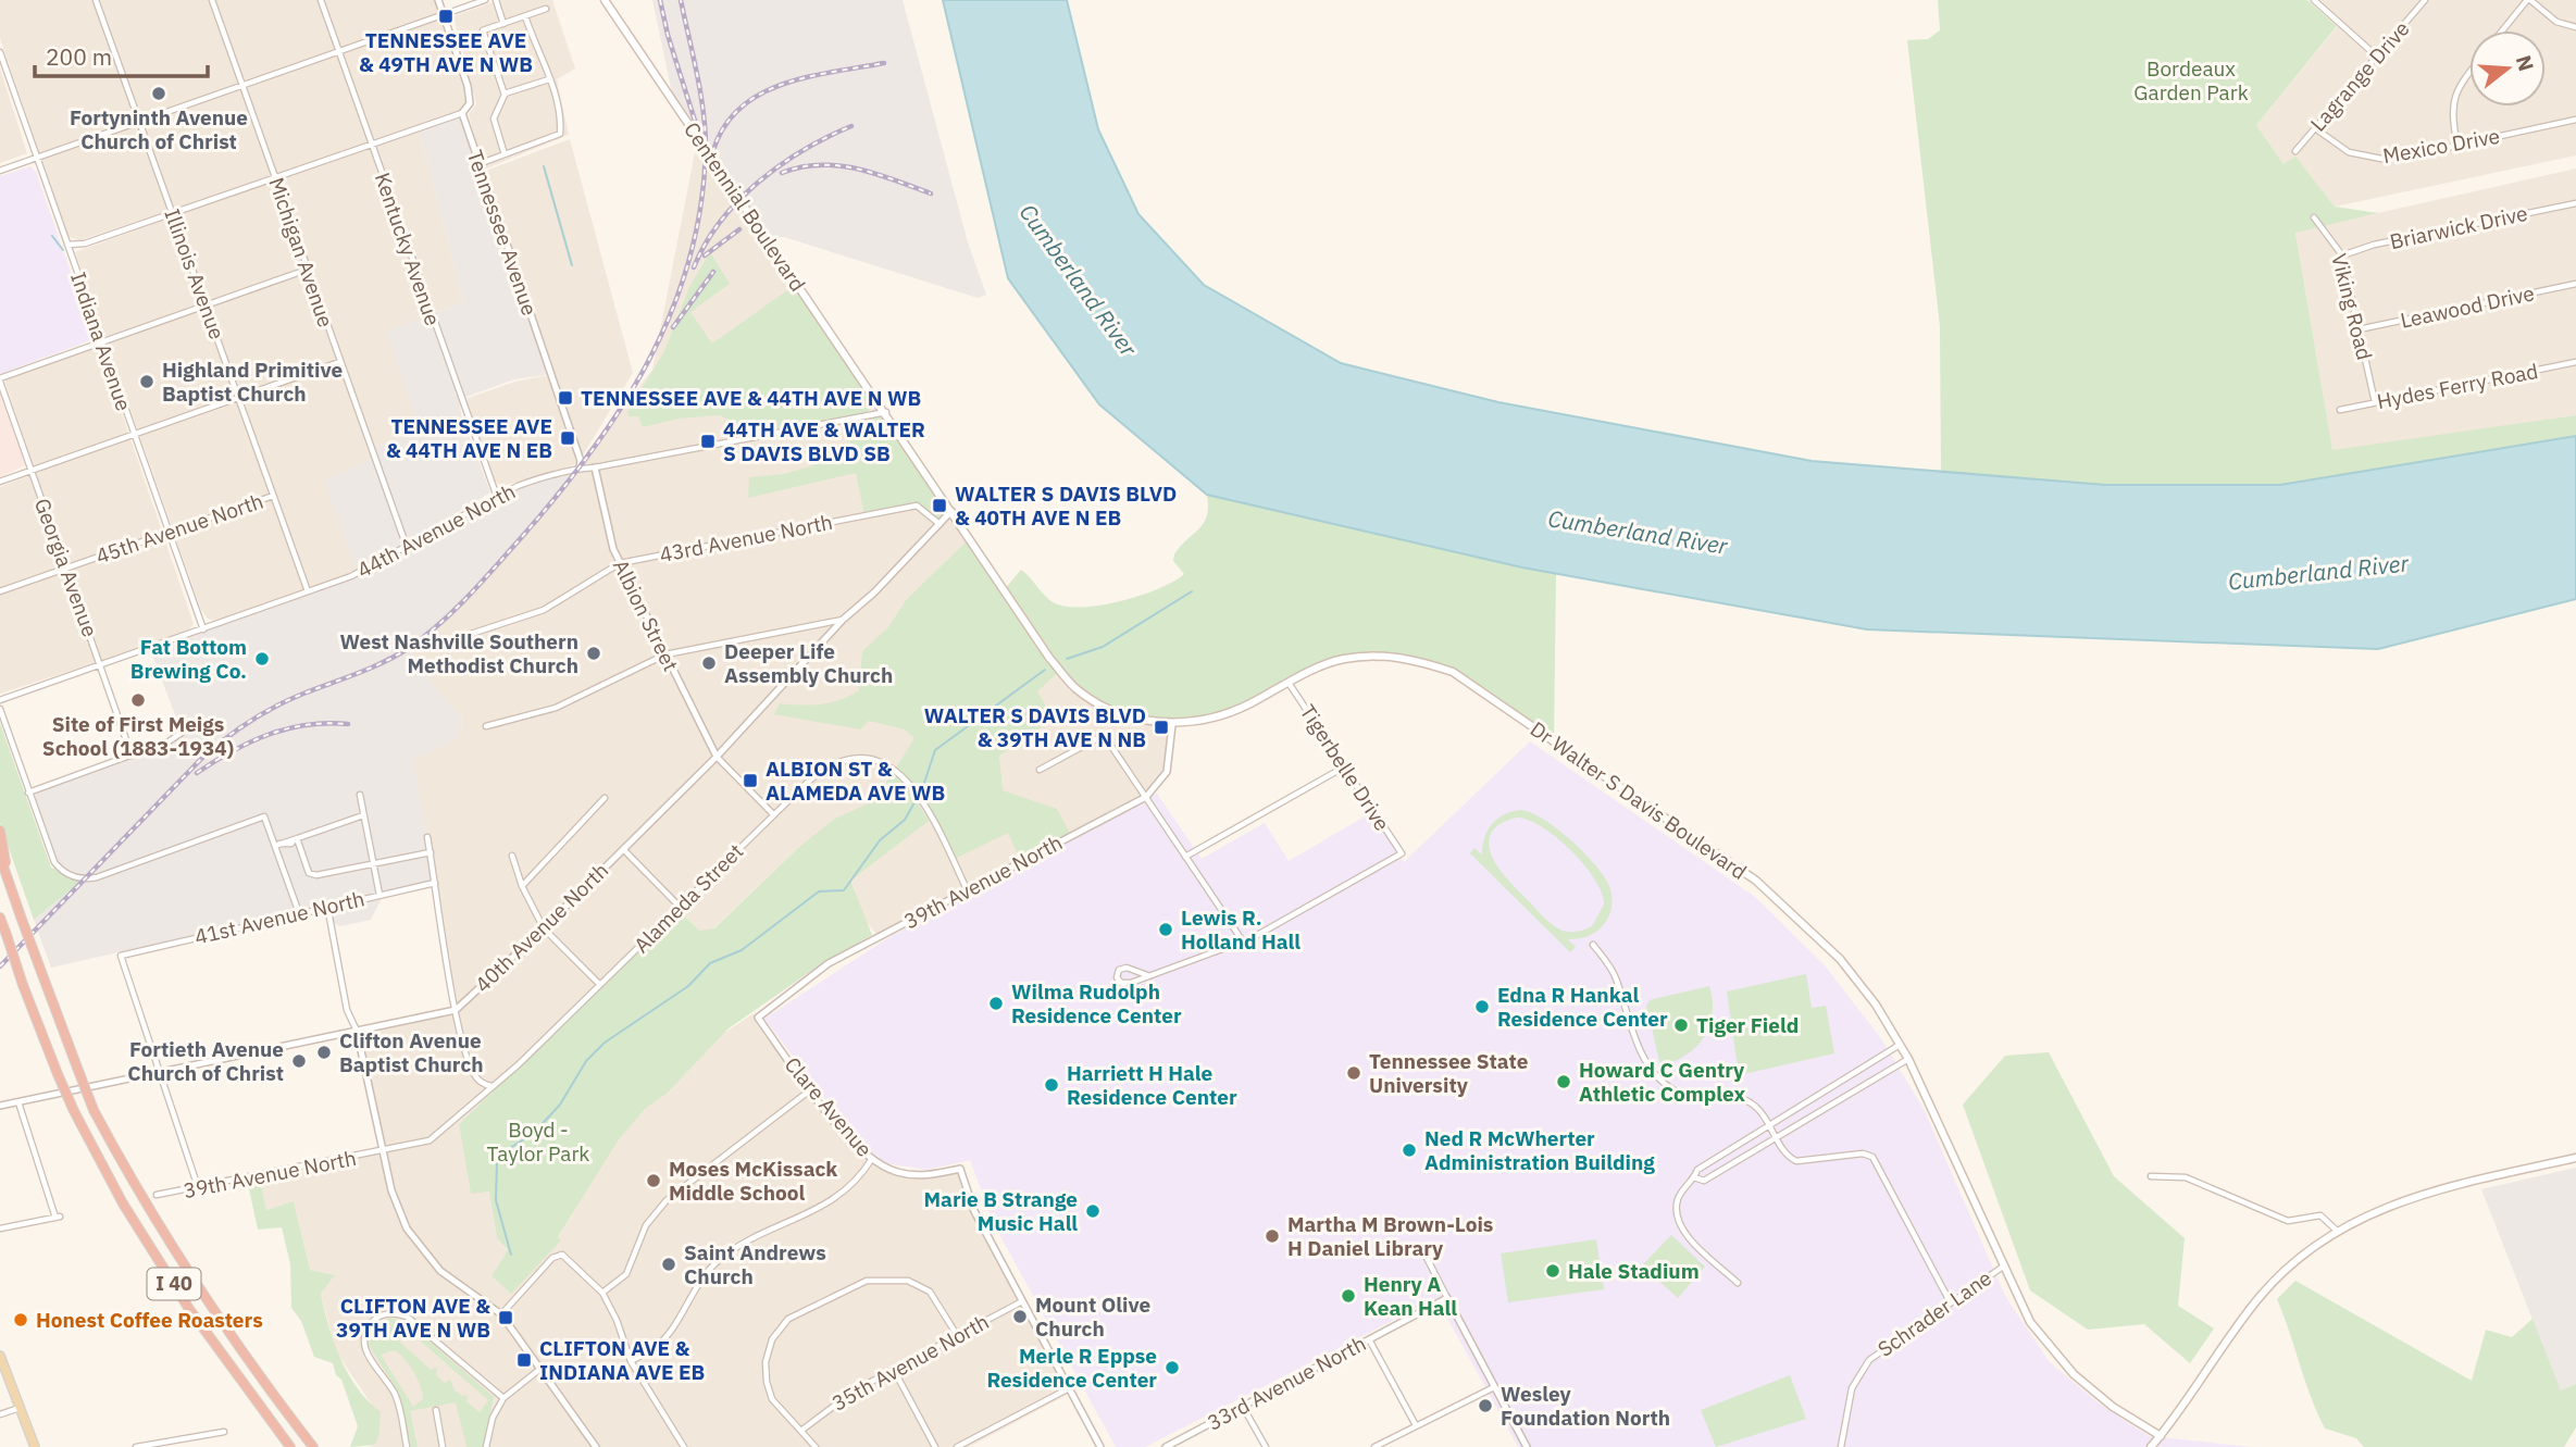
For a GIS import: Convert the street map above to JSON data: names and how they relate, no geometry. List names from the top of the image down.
{
  "streets": {
    "highway": ["I 40"],
    "main road": ["Centennial Boulevard", "Dr Walter S Davis Boulevard"],
    "street": [
      "Lagrange Drive",
      "Mexico Drive",
      "Briarwick Drive",
      "Tennessee Avenue",
      "Kentucky Avenue",
      "Michigan Avenue",
      "Illinois Avenue",
      "Viking Road",
      "Leawood Drive",
      "Indiana Avenue",
      "Hydes Ferry Road",
      "45th Avenue North",
      "44th Avenue North",
      "43rd Avenue North",
      "Georgia Avenue",
      "Albion Street",
      "Tigerbelle Drive",
      "39th Avenue North",
      "Alameda Street",
      "41st Avenue North",
      "40th Avenue North",
      "Clare Avenue",
      "Schrader Lane",
      "35th Avenue North",
      "33rd Avenue North"
    ]
  },
  "crossings": [
    ["Lagrange Drive", "Mexico Drive"],
    ["Centennial Boulevard", "44th Avenue North"],
    ["Centennial Boulevard", "Dr Walter S Davis Boulevard"],
    ["Centennial Boulevard", "40th Avenue North"],
    ["Briarwick Drive", "Viking Road"],
    ["Tennessee Avenue", "44th Avenue North"],
    ["Kentucky Avenue", "44th Avenue North"],
    ["Michigan Avenue", "44th Avenue North"],
    ["Illinois Avenue", "45th Avenue North"],
    ["Illinois Avenue", "44th Avenue North"],
    ["Viking Road", "Leawood Drive"],
    ["Viking Road", "Hydes Ferry Road"],
    ["Indiana Avenue", "45th Avenue North"],
    ["Indiana Avenue", "44th Avenue North"],
    ["45th Avenue North", "Georgia Avenue"],
    ["44th Avenue North", "Georgia Avenue"],
    ["44th Avenue North", "Albion Street"],
    ["43rd Avenue North", "Albion Street"],
    ["43rd Avenue North", "40th Avenue North"],
    ["Albion Street", "40th Avenue North"],
    ["Tigerbelle Drive", "Dr Walter S Davis Boulevard"],
    ["Dr Walter S Davis Boulevard", "39th Avenue North"],
    ["Dr Walter S Davis Boulevard", "40th Avenue North"],
    ["Dr Walter S Davis Boulevard", "Schrader Lane"],
    ["39th Avenue North", "Alameda Street"],
    ["39th Avenue North", "Clare Avenue"],
    ["41st Avenue North", "40th Avenue North"],
    ["Clare Avenue", "35th Avenue North"]
  ],
  "water": ["Cumberland River"],
  "parks": ["Bordeaux Garden Park", "Boyd - Taylor Park"],
  "places": {
    "transit": [
      "TENNESSEE AVE & 49TH AVE N WB",
      "TENNESSEE AVE & 44TH AVE N WB",
      "TENNESSEE AVE & 44TH AVE N EB",
      "44TH AVE & WALTER S DAVIS BLVD SB",
      "WALTER S DAVIS BLVD & 40TH AVE N EB",
      "WALTER S DAVIS BLVD & 39TH AVE N NB",
      "ALBION ST & ALAMEDA AVE WB",
      "CLIFTON AVE & 39TH AVE N WB",
      "CLIFTON AVE & INDIANA AVE EB"
    ],
    "other": [
      "Fortyninth Avenue Church of Christ",
      "Highland Primitive Baptist Church",
      "West Nashville Southern Methodist Church",
      "Fat Bottom Brewing Co.",
      "Deeper Life Assembly Church",
      "Site of First Meigs School (1883-1934)",
      "Lewis R. Holland Hall",
      "Wilma Rudolph Residence Center",
      "Edna R Hankal Residence Center",
      "Tiger Field",
      "Clifton Avenue Baptist Church",
      "Fortieth Avenue Church of Christ",
      "Tennessee State University",
      "Howard C Gentry Athletic Complex",
      "Harriett H Hale Residence Center",
      "Ned R McWherter Administration Building",
      "Moses McKissack Middle School",
      "Marie B Strange Music Hall",
      "Martha M Brown-Lois H Daniel Library",
      "Saint Andrews Church",
      "Hale Stadium",
      "Henry A Kean Hall",
      "Mount Olive Church",
      "Honest Coffee Roasters",
      "Merle R Eppse Residence Center",
      "Wesley Foundation North"
    ]
  },
  "scale_bar": "200 m",
  "north": "right"
}
